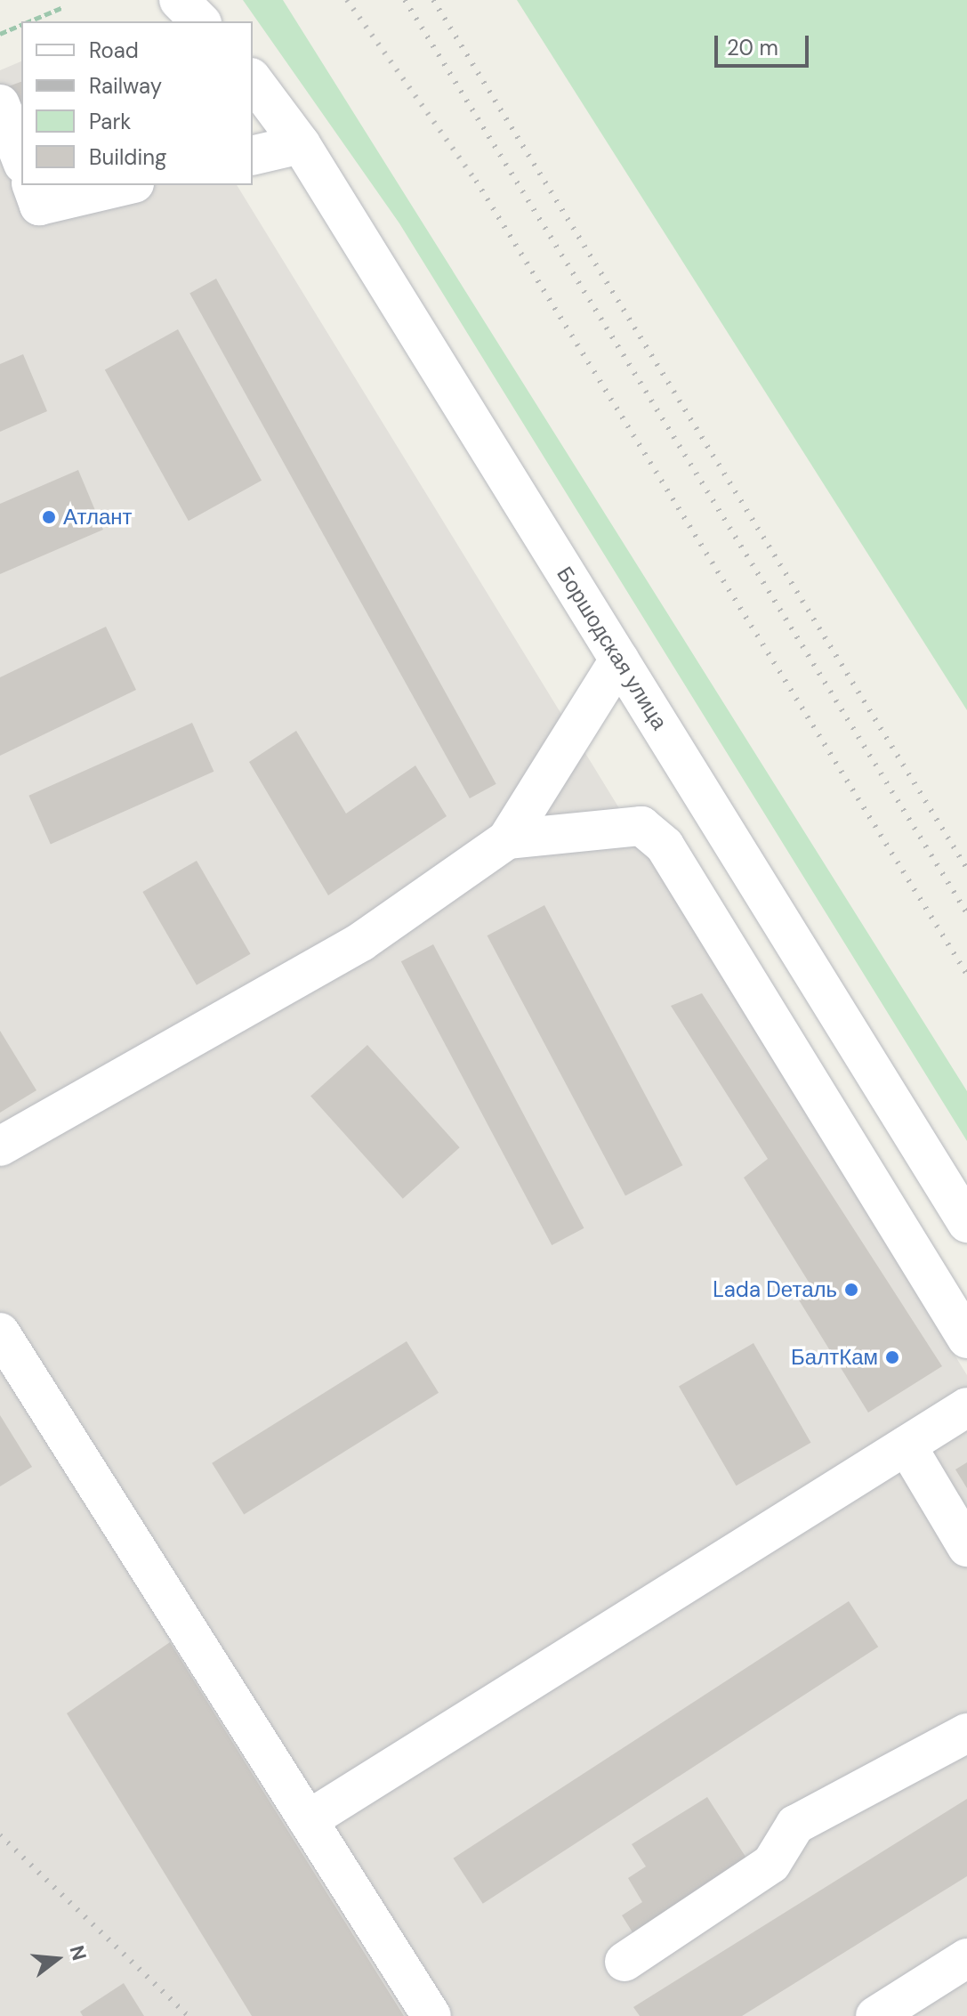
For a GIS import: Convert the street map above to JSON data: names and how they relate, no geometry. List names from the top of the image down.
{
  "streets": {
    "street": ["Боршодская улица"]
  },
  "places": ["Атлант", "Lada Dеталь", "БалтКам"],
  "legend": [
    "Road",
    "Railway",
    "Park",
    "Building"
  ],
  "scale_bar": "20 m",
  "north": "right"
}
